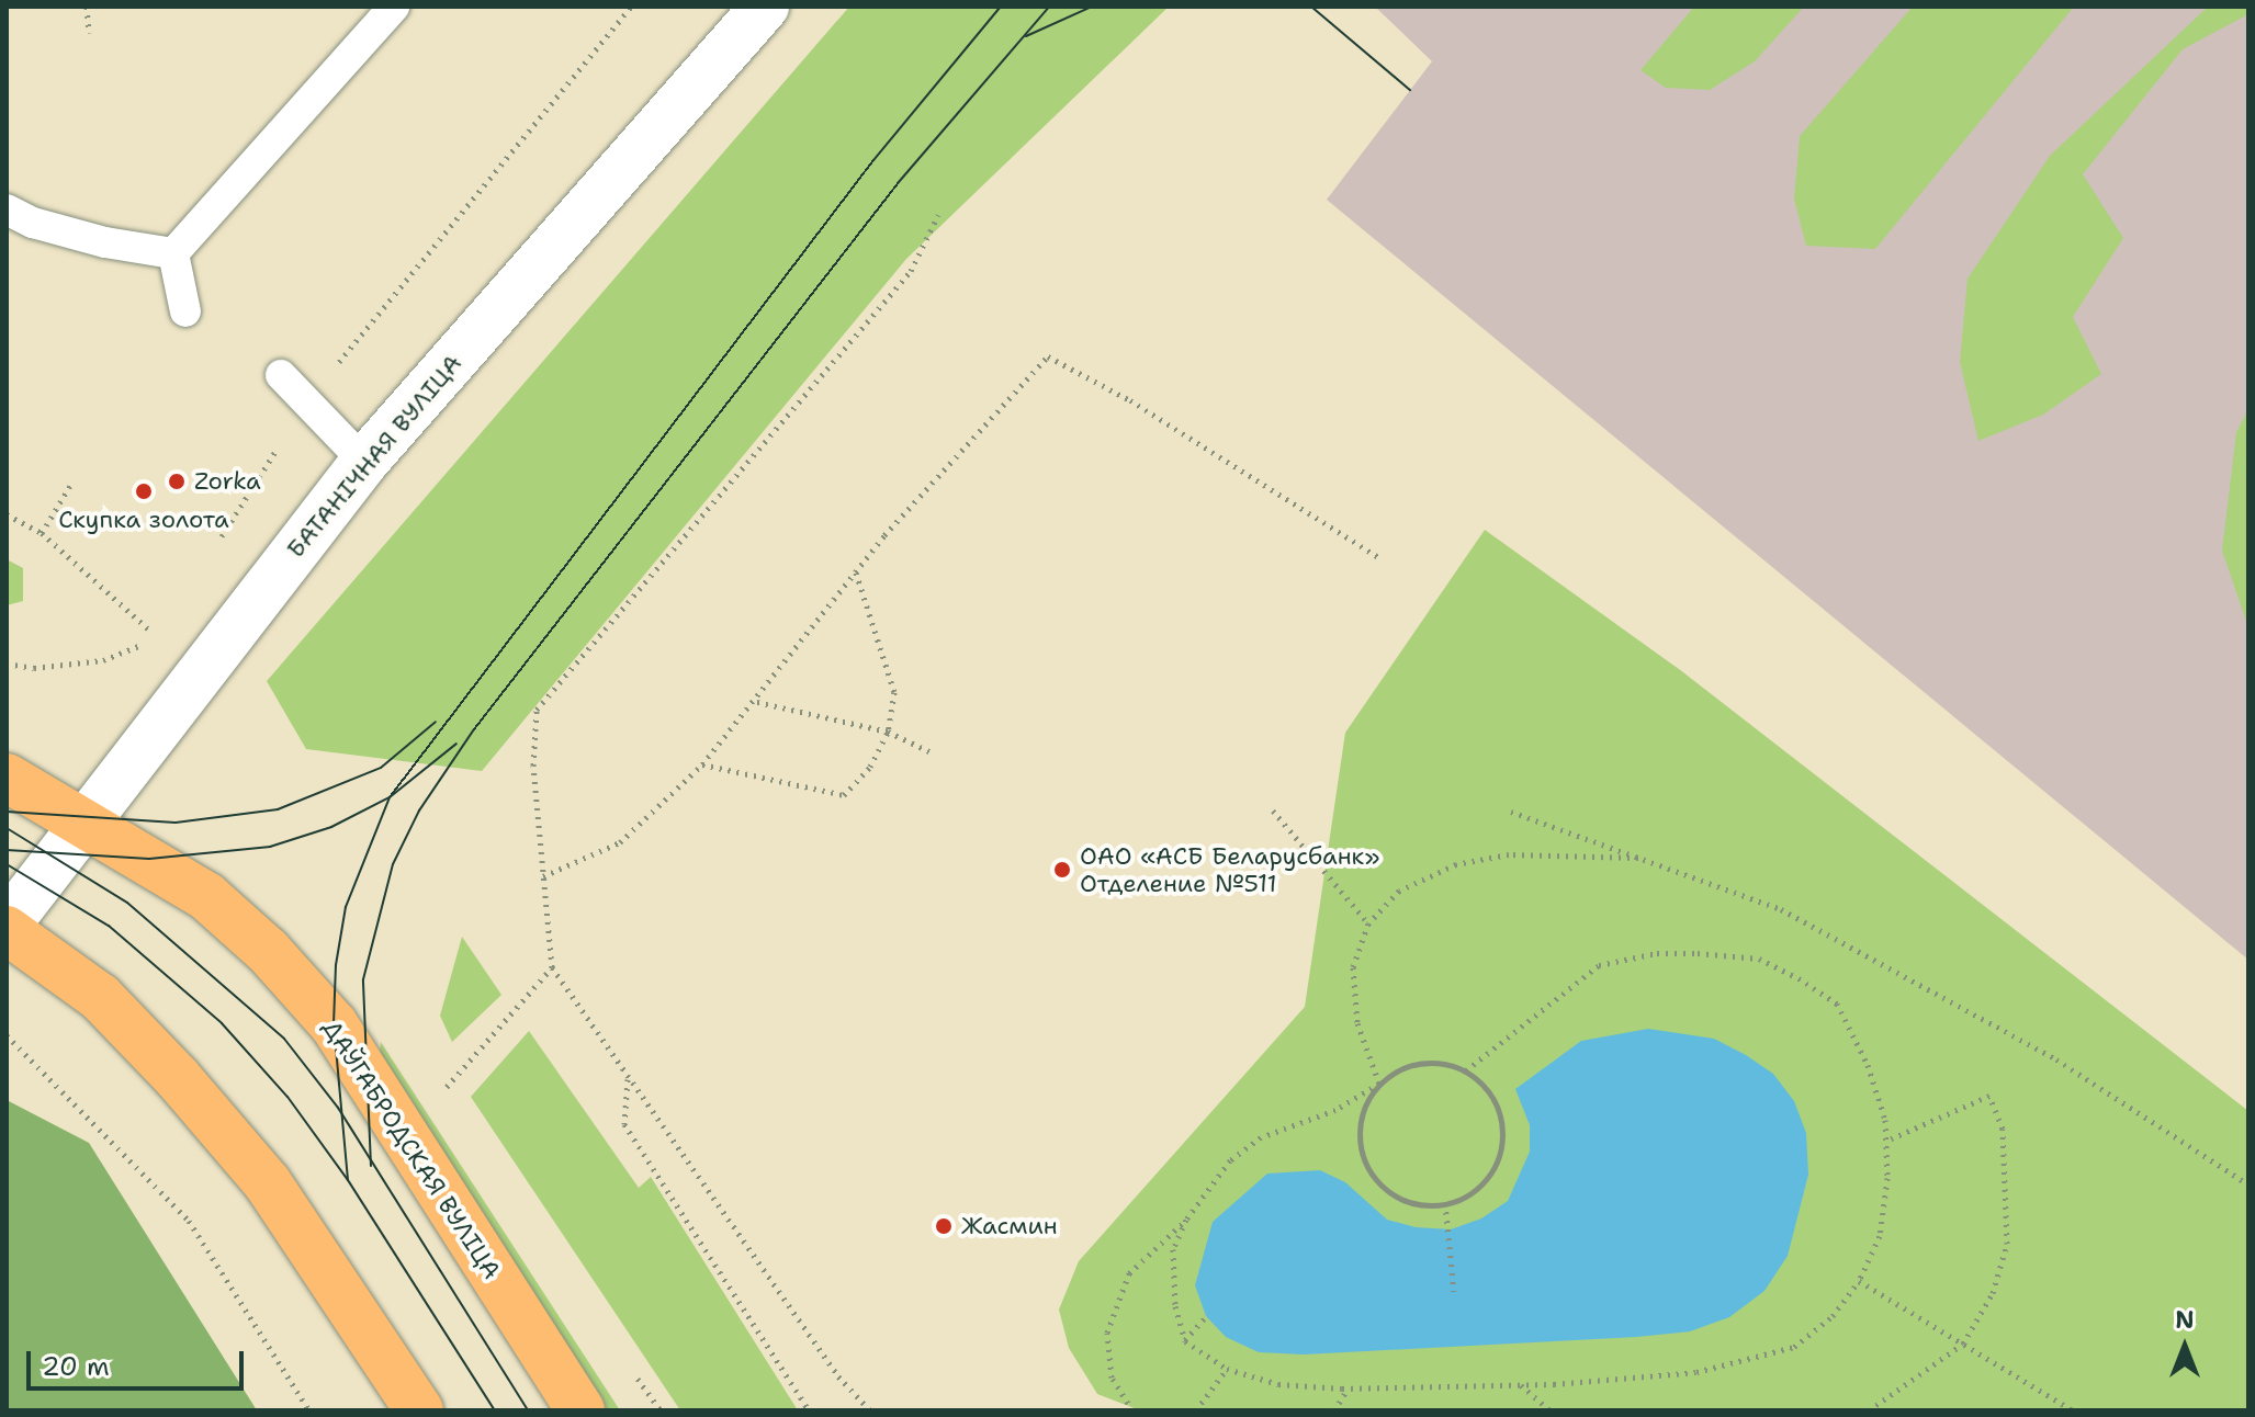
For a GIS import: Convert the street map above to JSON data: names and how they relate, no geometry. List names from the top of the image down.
{
  "streets": {
    "main road": ["ДАЎГАБРОДСКАЯ ВУЛІЦА"],
    "street": ["БАТАНІЧНАЯ ВУЛІЦА"]
  },
  "crossings": [
    ["БАТАНІЧНАЯ ВУЛІЦА", "ДАЎГАБРОДСКАЯ ВУЛІЦА"]
  ],
  "places": [
    "Zorka",
    "Скупка золота",
    "ОАО «АСБ Беларусбанк» Отделение №511",
    "Жасмин"
  ],
  "scale_bar": "20 m",
  "north": "top"
}
